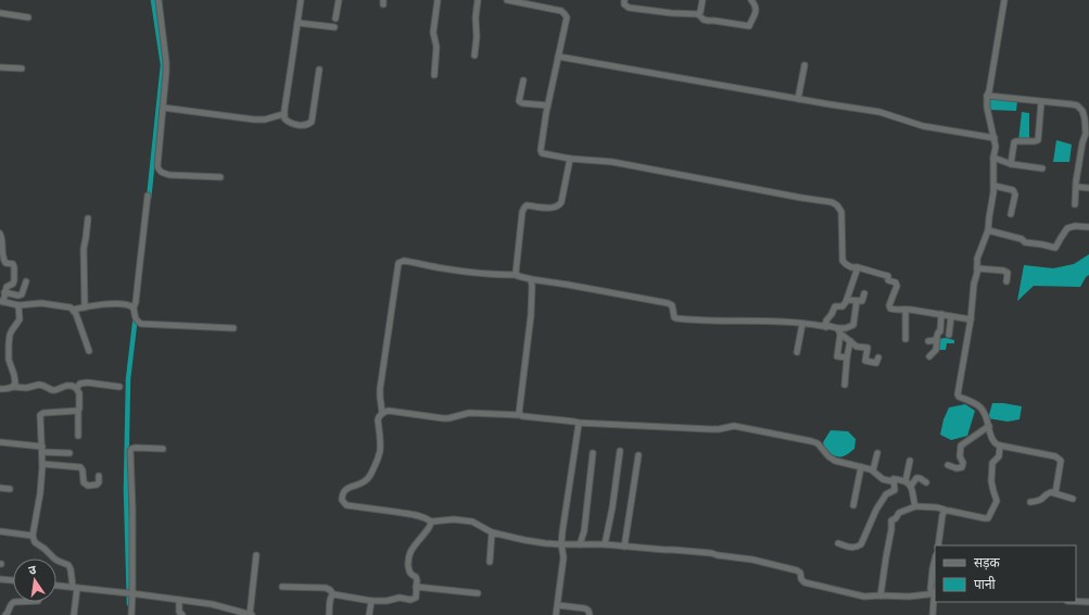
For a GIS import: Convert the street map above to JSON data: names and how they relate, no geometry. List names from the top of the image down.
{
  "legend": ["सड़क", "पानी"],
  "north": "top"
}
